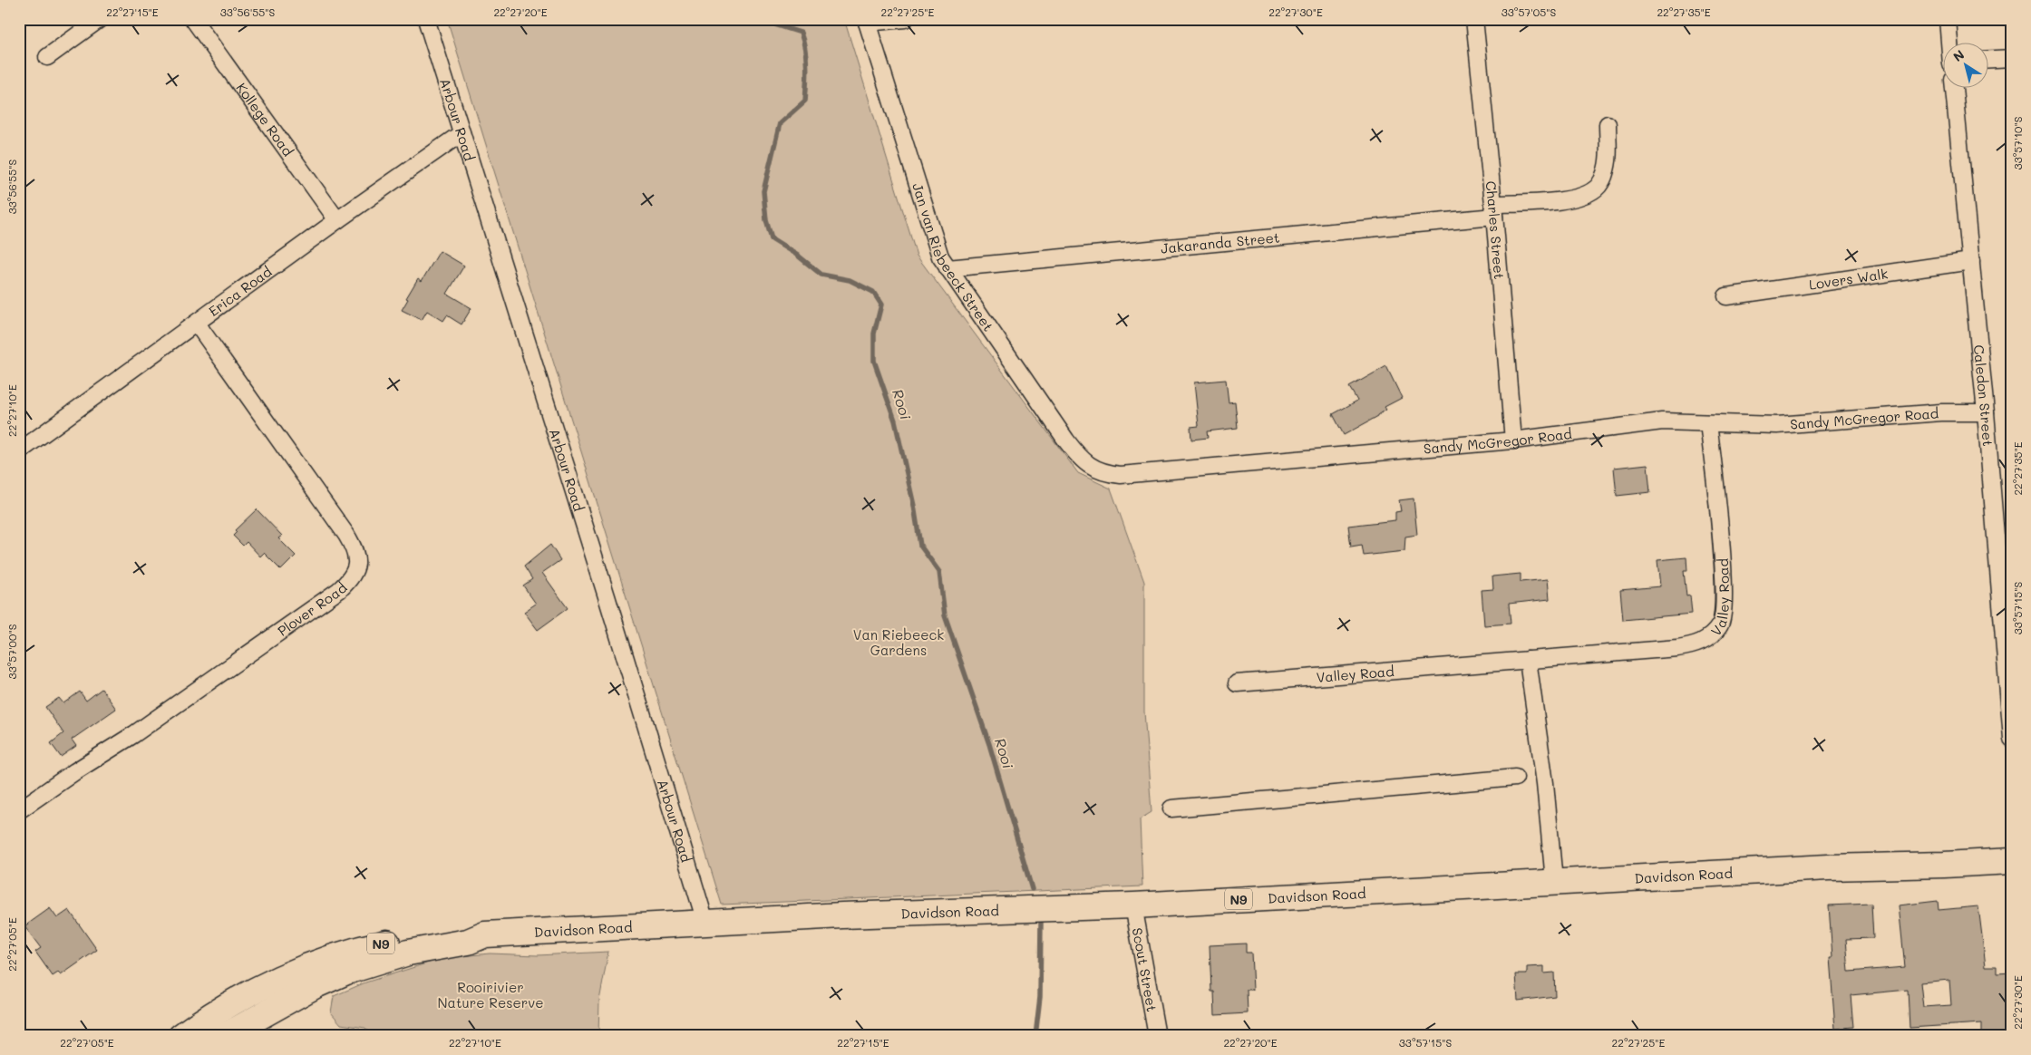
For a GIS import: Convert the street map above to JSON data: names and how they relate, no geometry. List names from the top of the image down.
{
  "streets": {
    "highway": ["Davidson Road", "N9"],
    "street": [
      "Kollege Road",
      "Arbour Road",
      "Charles Street",
      "Jakaranda Street",
      "Jan van Riebeeck Street",
      "Lovers Walk",
      "Erica Road",
      "Caledon Street",
      "Sandy McGregor Road",
      "Valley Road",
      "Plover Road",
      "Scout Street"
    ]
  },
  "crossings": [
    ["Kollege Road", "Erica Road"],
    ["Arbour Road", "Erica Road"],
    ["Arbour Road", "Davidson Road"],
    ["Charles Street", "Jakaranda Street"],
    ["Charles Street", "Sandy McGregor Road"],
    ["Jakaranda Street", "Jan van Riebeeck Street"],
    ["Jan van Riebeeck Street", "Sandy McGregor Road"],
    ["Lovers Walk", "Caledon Street"],
    ["Erica Road", "Plover Road"],
    ["Caledon Street", "Sandy McGregor Road"],
    ["Sandy McGregor Road", "Valley Road"],
    ["Davidson Road", "Scout Street"]
  ],
  "water": ["Rooi"],
  "parks": ["Van Riebeeck Gardens", "Rooirivier Nature Reserve"],
  "north": "top left",
  "coordinates": [
    "22°27'15\"E",
    "33°56'55\"S",
    "22°27'20\"E",
    "22°27'25\"E",
    "22°27'30\"E",
    "33°57'05\"S",
    "22°27'35\"E",
    "33°57'10\"S",
    "22°27'10\"E",
    "33°57'15\"S",
    "33°57'00\"S",
    "22°27'05\"E"
  ]
}
